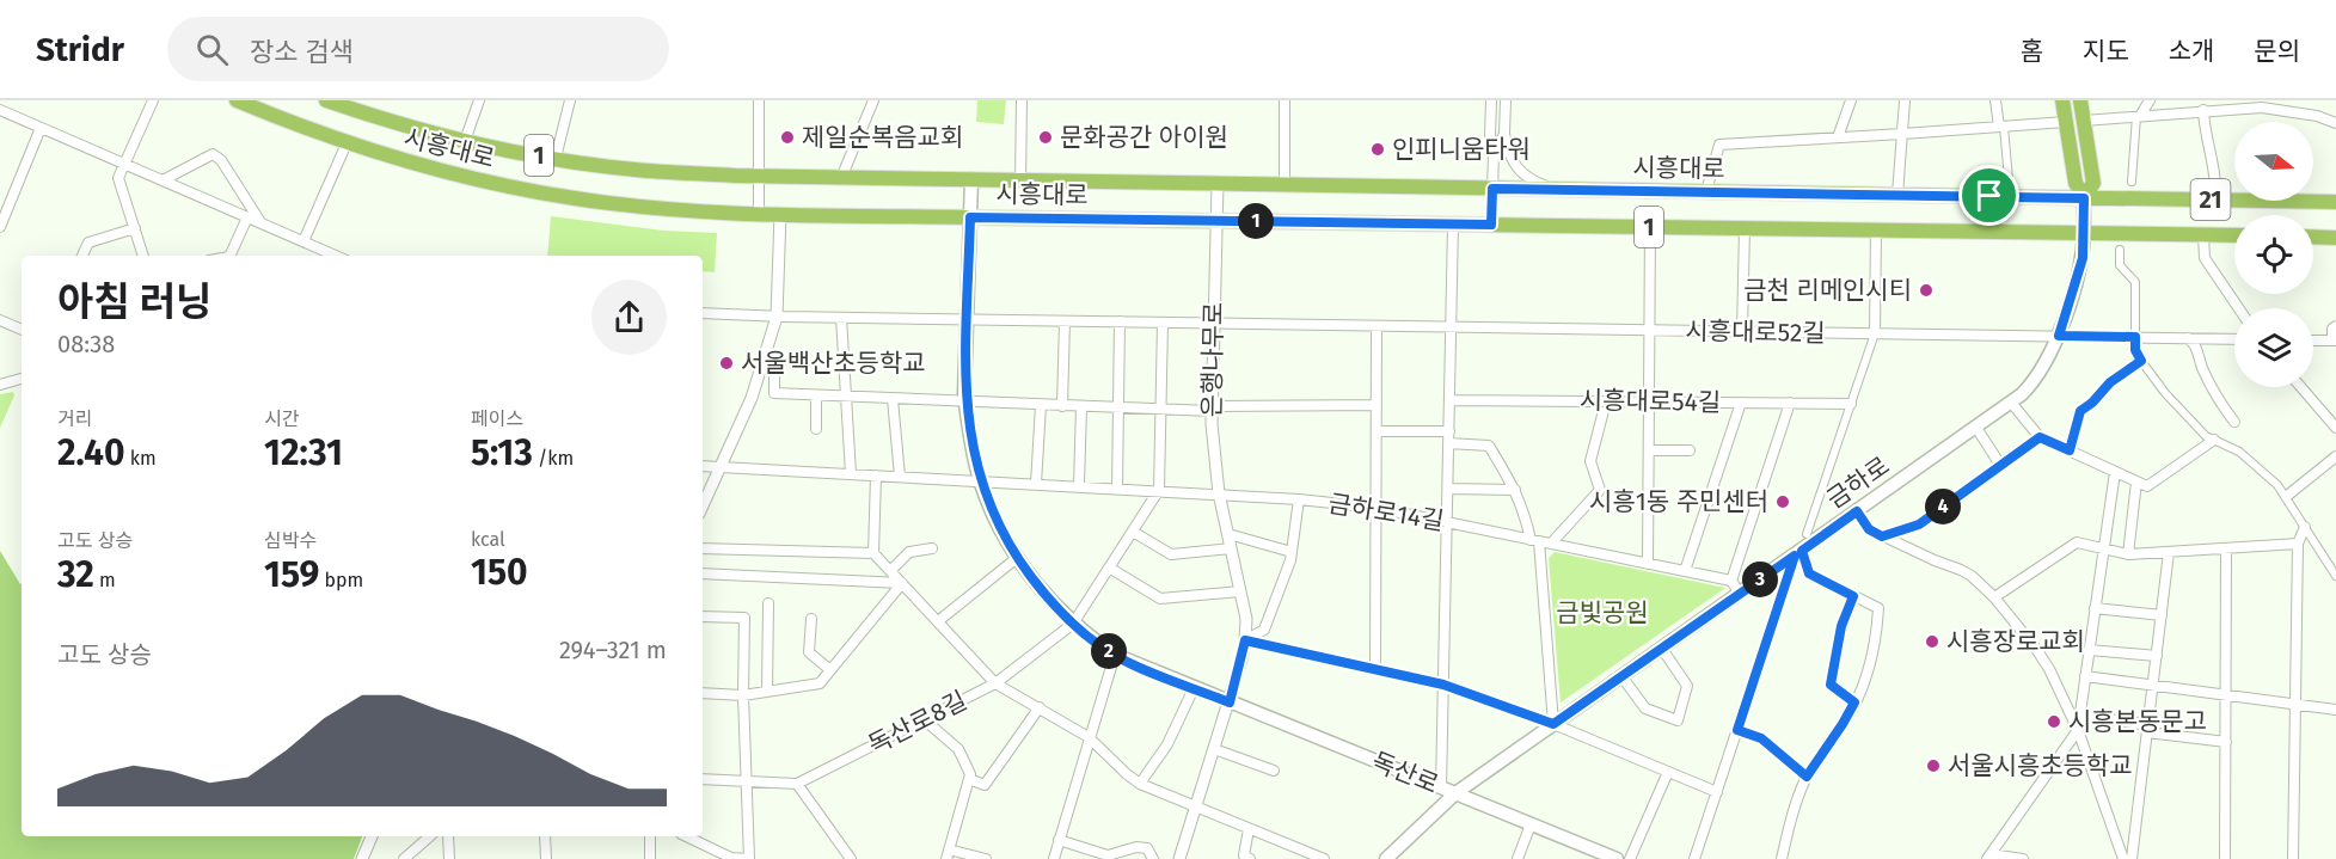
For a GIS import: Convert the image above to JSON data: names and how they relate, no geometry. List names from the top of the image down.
{
  "streets": {
    "main road": [
      "시흥대로",
      "1",
      "21",
      "금하로",
      "독산로"
    ],
    "street": [
      "시흥대로52길",
      "은행나무로",
      "시흥대로54길",
      "금하로14길",
      "독산로8길"
    ]
  },
  "crossings": [
    ["시흥대로", "은행나무로"],
    ["시흥대로", "금하로"],
    ["시흥대로", "독산로"],
    ["시흥대로52길", "은행나무로"],
    ["시흥대로52길", "금하로"],
    ["시흥대로52길", "독산로"],
    ["은행나무로", "금하로14길"],
    ["은행나무로", "독산로"],
    ["금하로", "독산로"],
    ["금하로14길", "독산로8길"],
    ["금하로14길", "독산로"],
    ["독산로8길", "독산로"]
  ],
  "parks": ["금빛공원"],
  "places": [
    "제일순복음교회",
    "문화공간 아이원",
    "인피니움타워",
    "금천 리메인시티",
    "서울백산초등학교",
    "시흥1동 주민센터",
    "시흥장로교회",
    "시흥본동문고",
    "서울시흥초등학교"
  ],
  "north": "right",
  "page": {
    "header": "Stridr",
    "search": "장소 검색",
    "nav": [
      "홈",
      "지도",
      "소개",
      "문의"
    ],
    "pins": [
      "1",
      "4",
      "3",
      "2"
    ],
    "heading": ["아침 러닝", "08:38"],
    "stats": [
      ["거리", "2.40 km"],
      ["시간", "12:31"],
      ["페이스", "5:13 /km"],
      ["고도 상승", "32 m"],
      ["심박수", "159 bpm"],
      ["kcal", "150"]
    ],
    "chart": ["고도 상승", "294–321 m"]
  }
}
